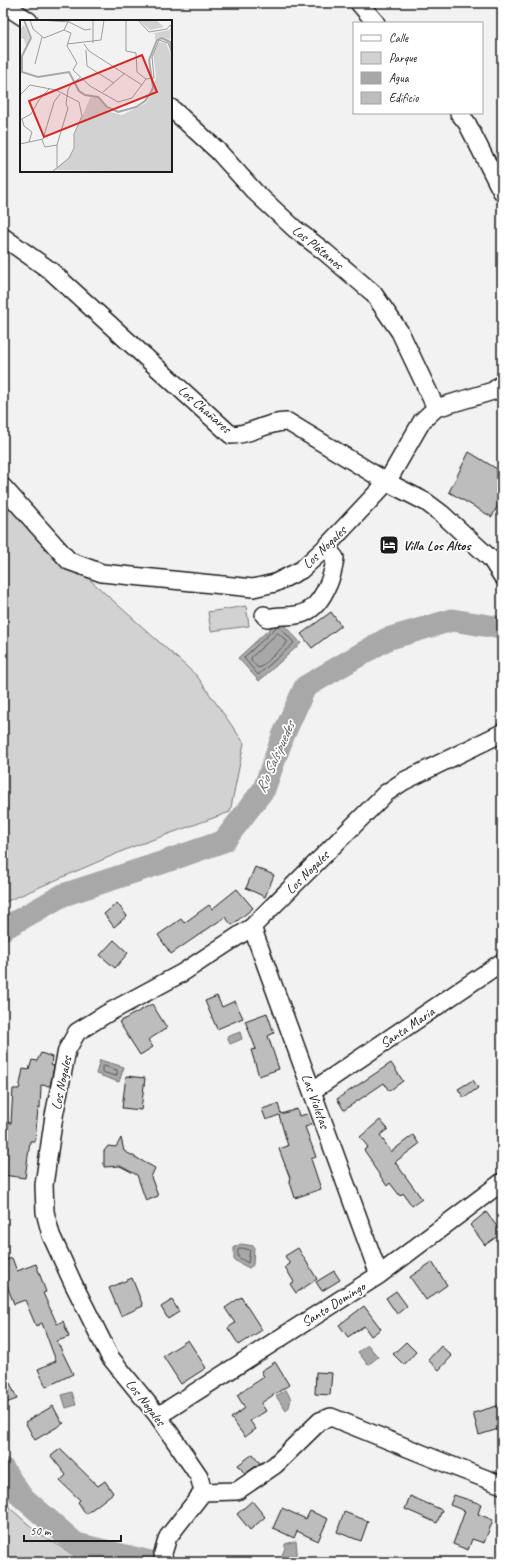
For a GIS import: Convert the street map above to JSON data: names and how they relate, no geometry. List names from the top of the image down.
{
  "streets": {
    "street": [
      "Los Plátanos",
      "Los Chañares",
      "Los Nogales",
      "Santa Maria",
      "Las Violetas",
      "Santo Domingo"
    ]
  },
  "crossings": [
    ["Los Plátanos", "Los Nogales"],
    ["Los Chañares", "Los Nogales"],
    ["Los Nogales", "Las Violetas"],
    ["Los Nogales", "Santo Domingo"],
    ["Santa Maria", "Las Violetas"],
    ["Las Violetas", "Santo Domingo"]
  ],
  "water": ["Río Salsipuedes"],
  "places": {
    "hotel": ["Villa Los Altos"]
  },
  "legend": [
    "Calle",
    "Parque",
    "Agua",
    "Edificio"
  ],
  "scale_bar": "50 m"
}
